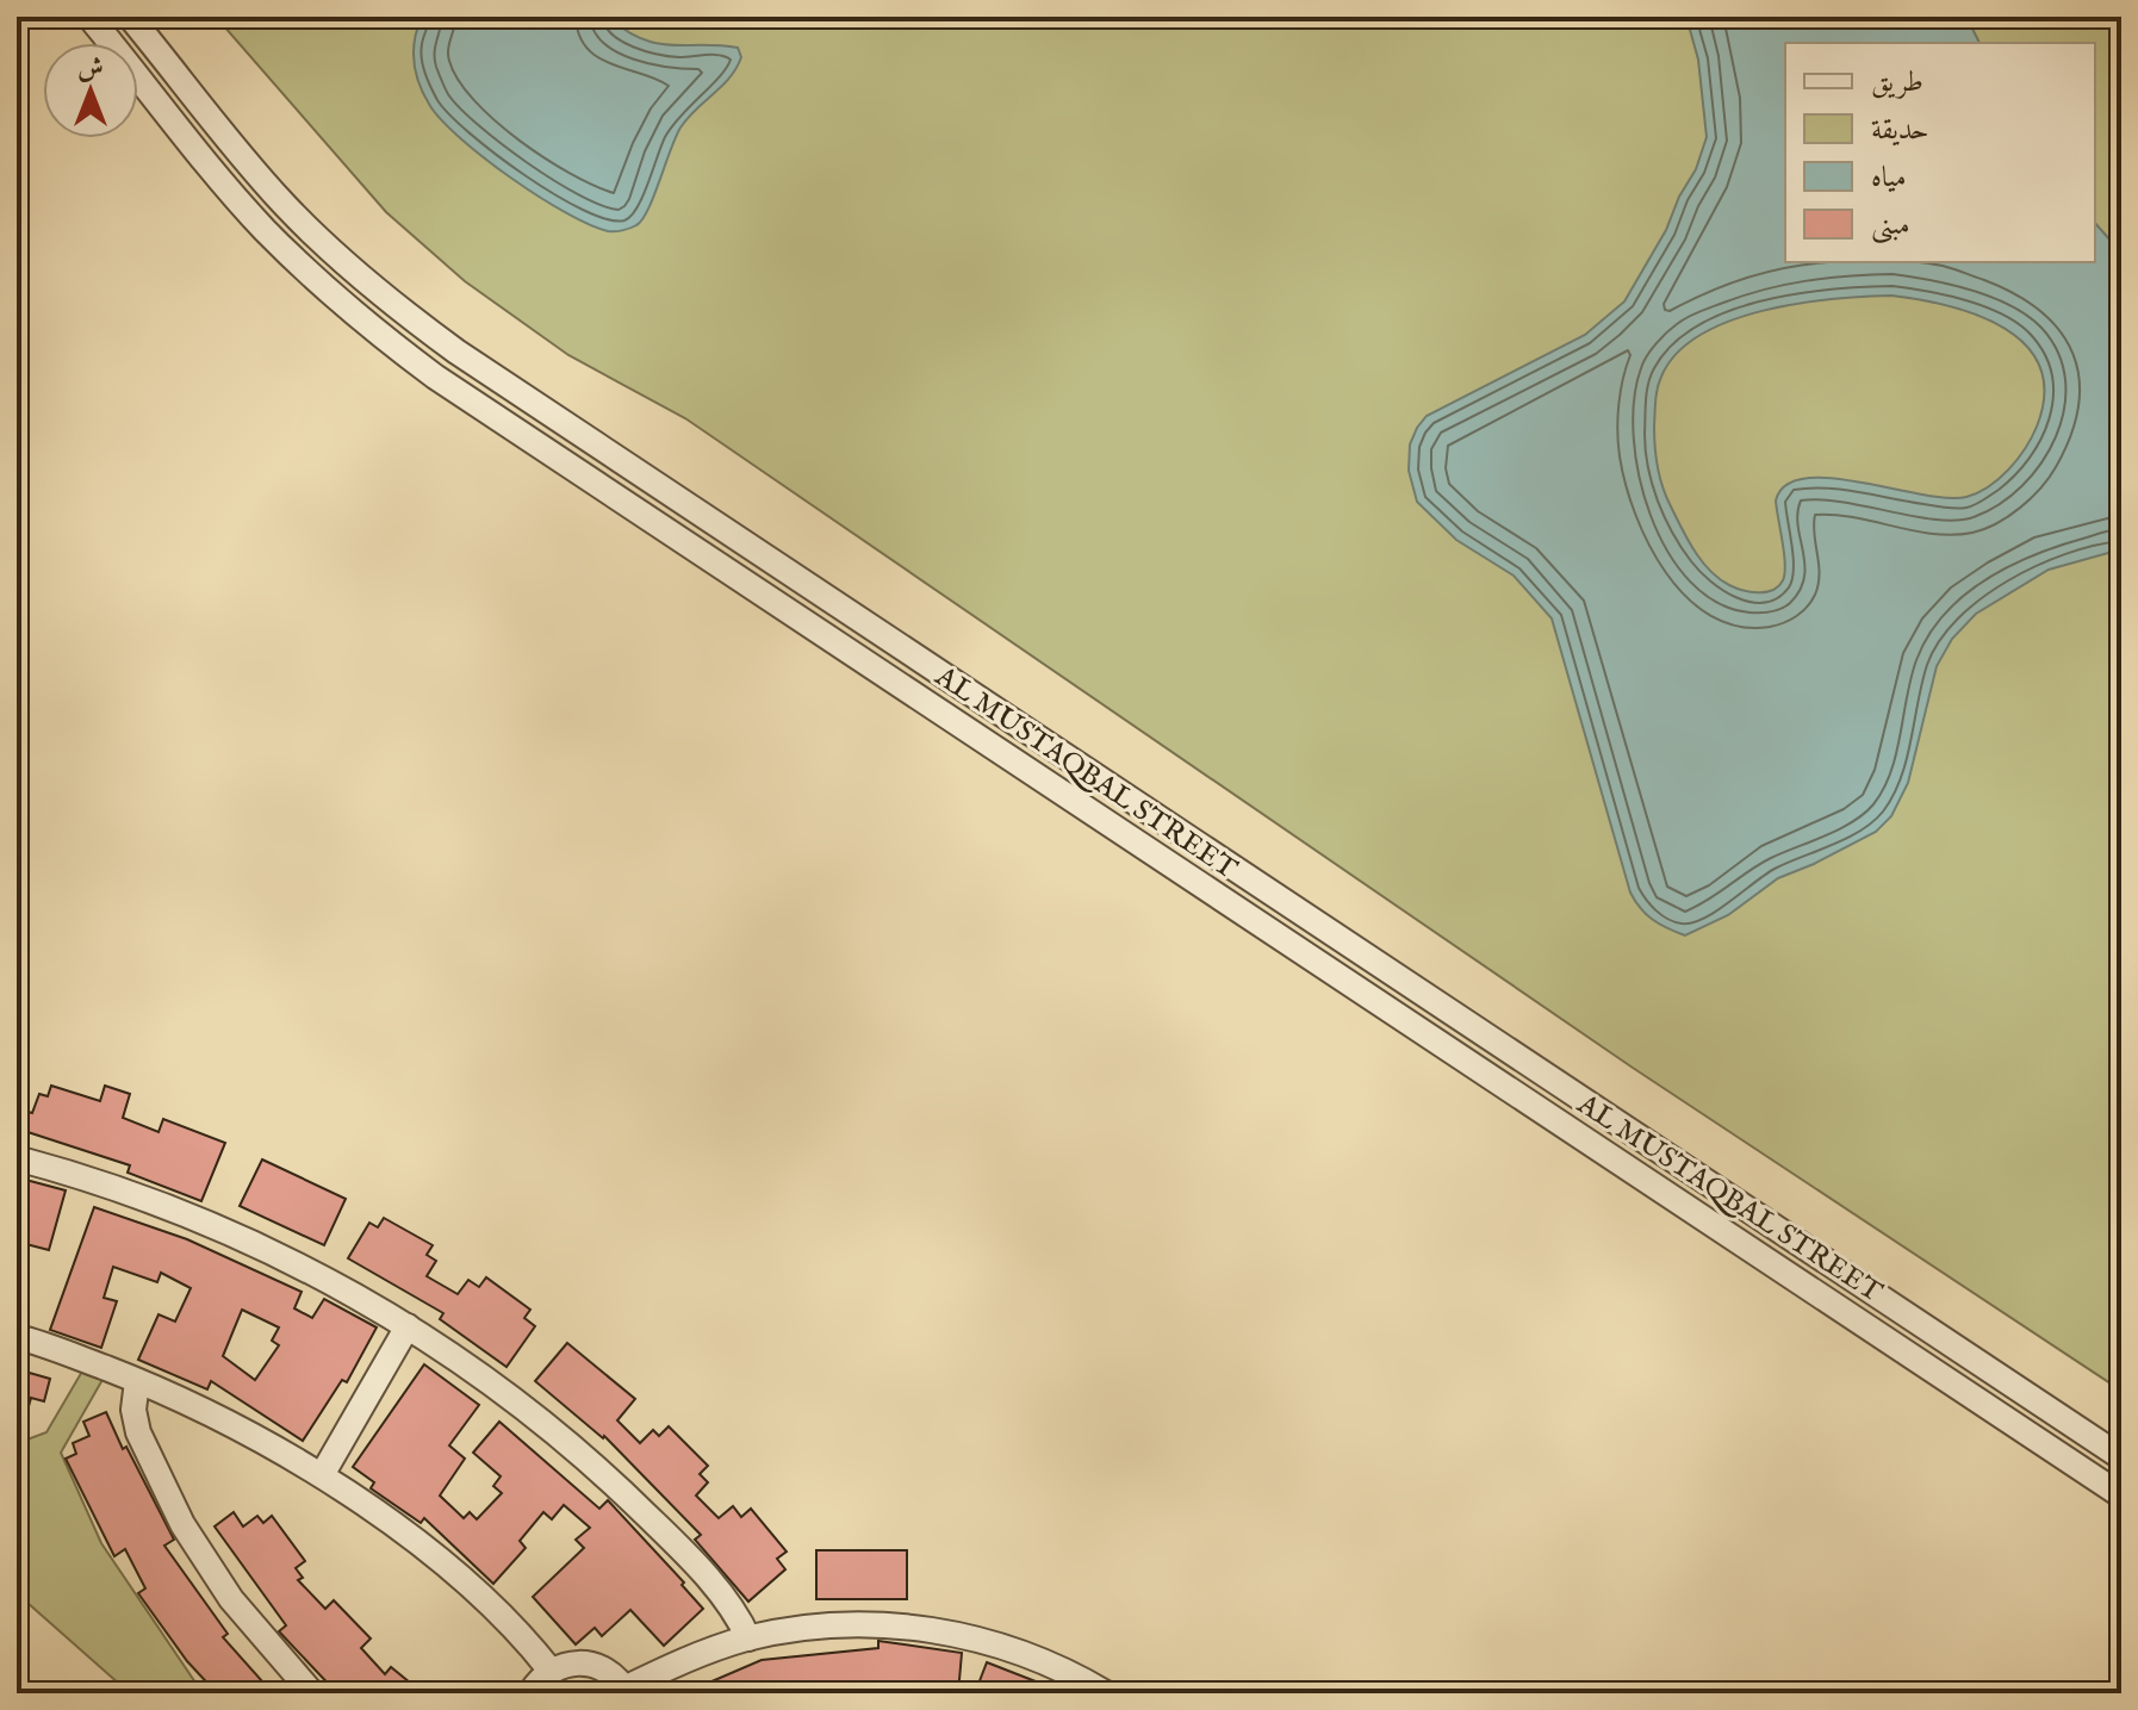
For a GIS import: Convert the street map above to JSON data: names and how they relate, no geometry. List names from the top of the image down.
{
  "streets": {
    "street": ["AL MUSTAQBAL STREET"]
  },
  "legend": [
    "طريق",
    "حديقة",
    "مياه",
    "مبنى"
  ],
  "north": "top"
}
